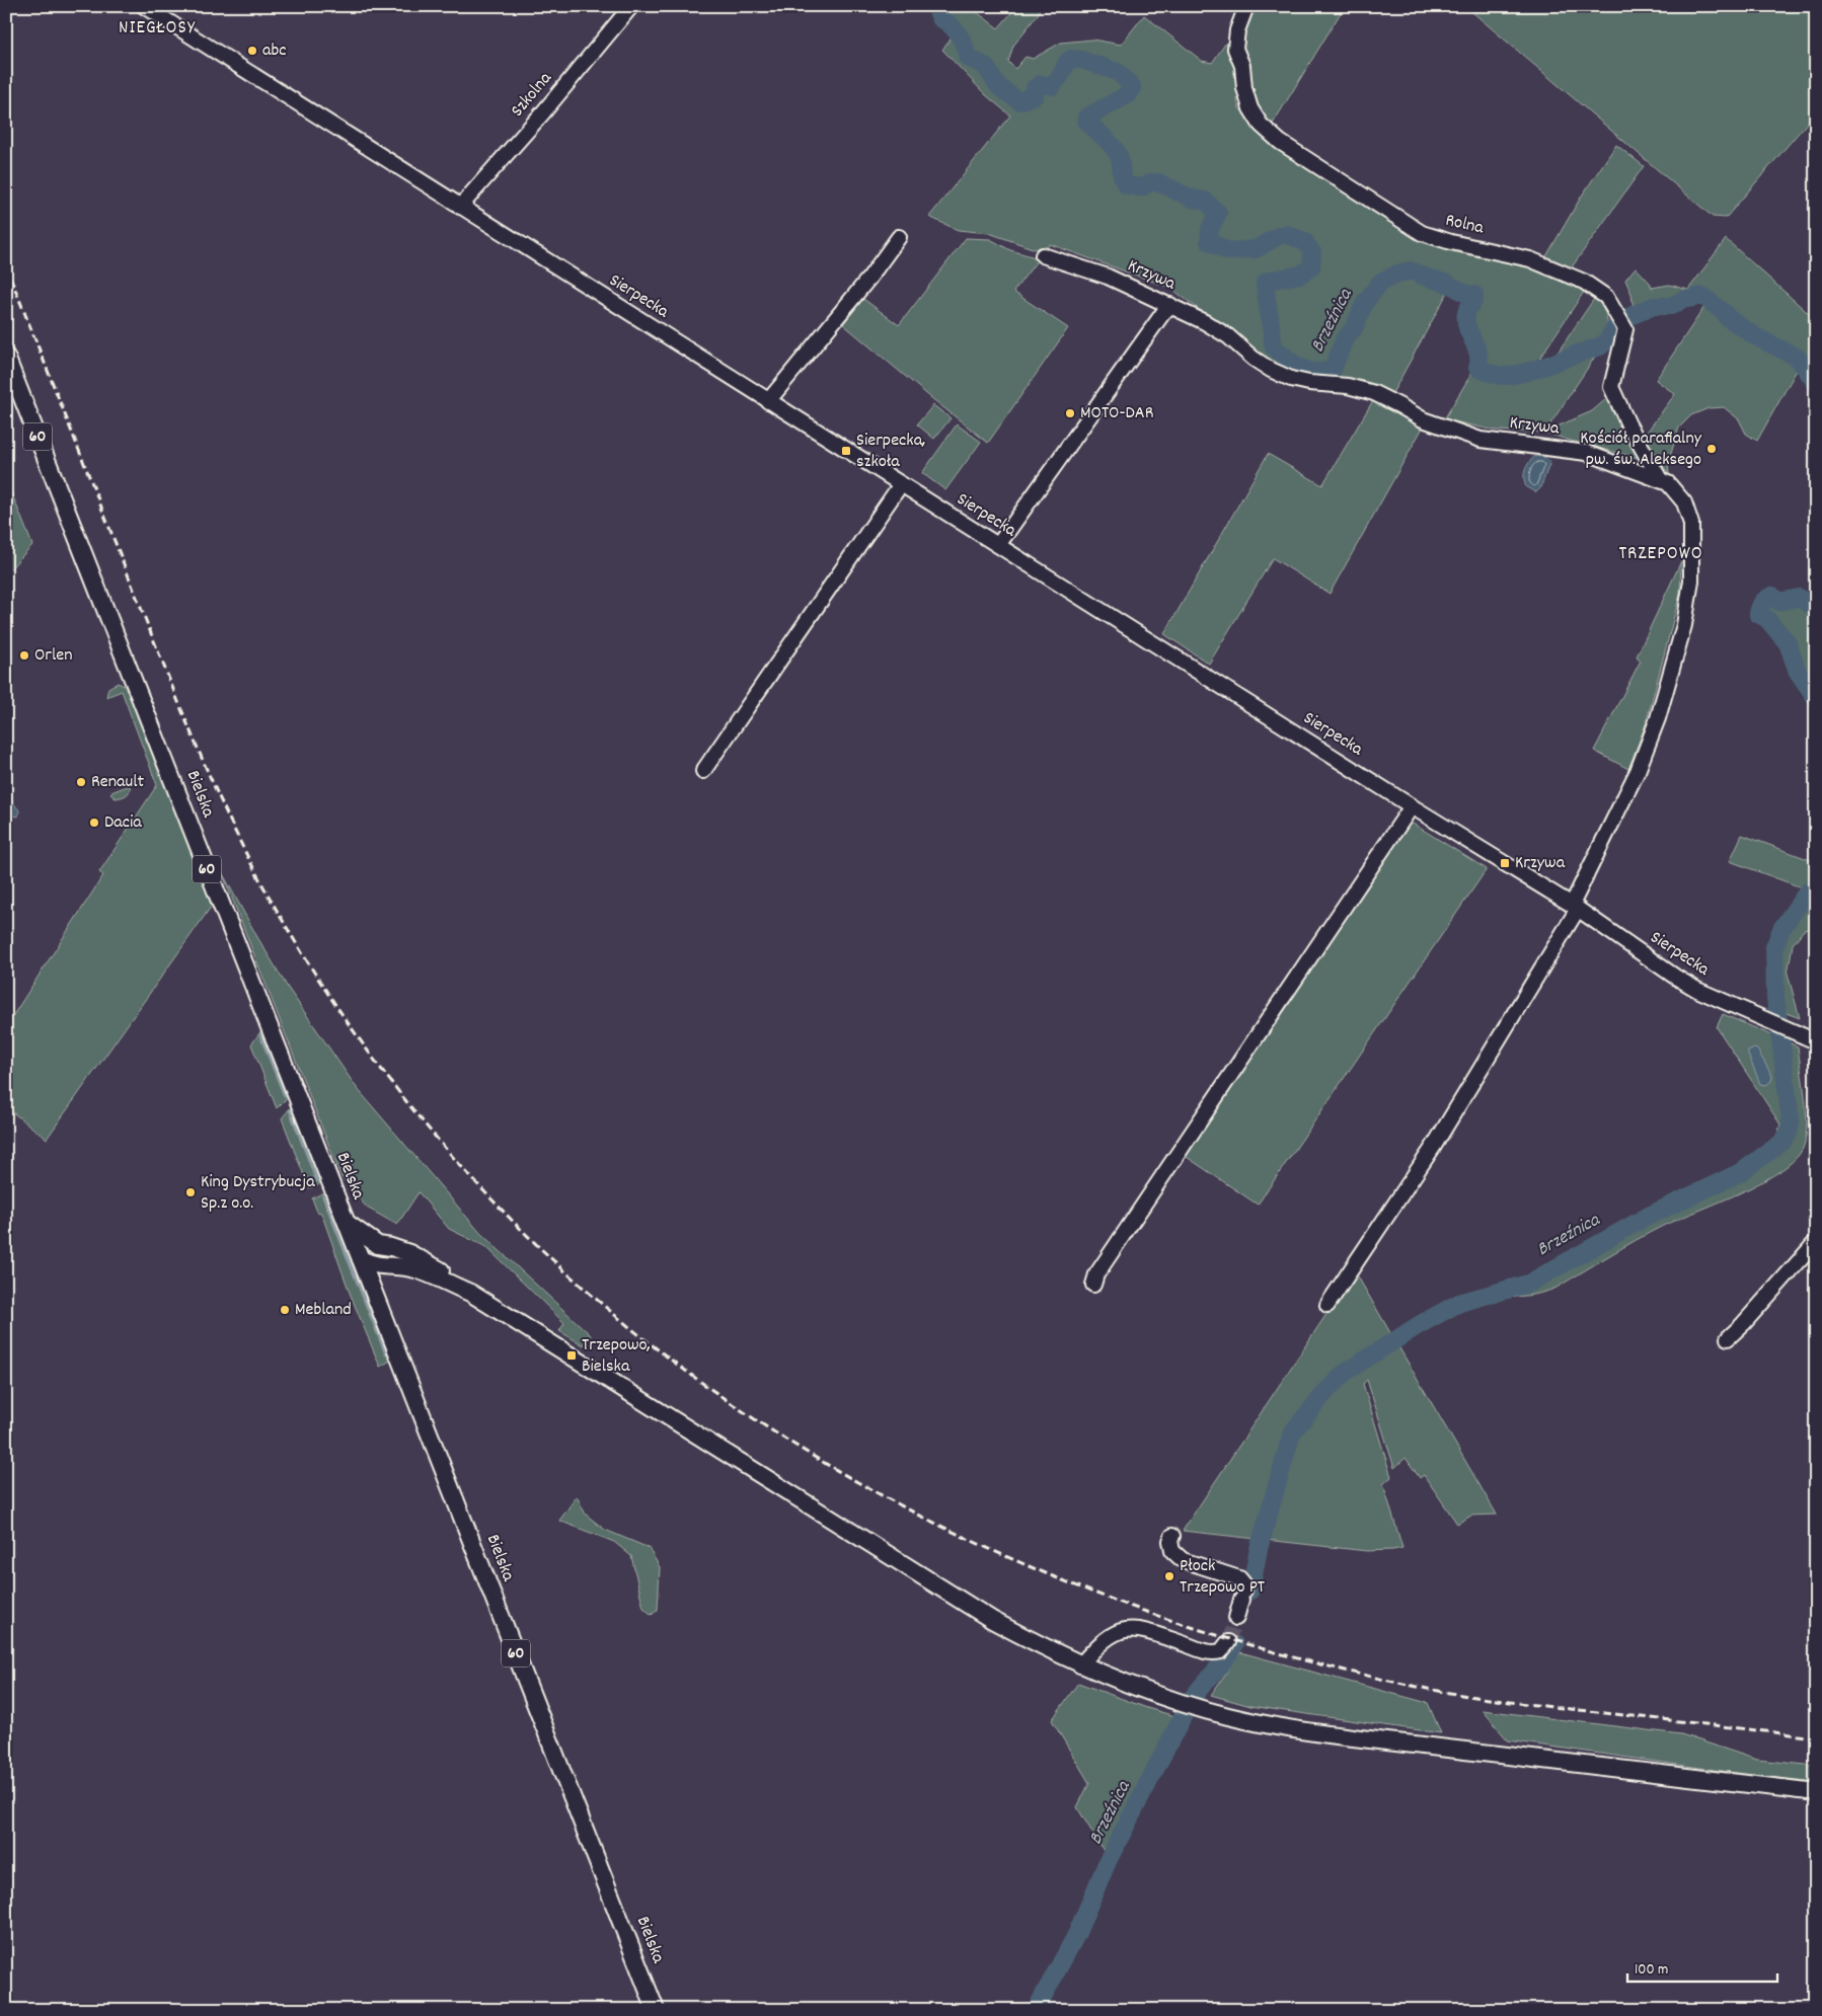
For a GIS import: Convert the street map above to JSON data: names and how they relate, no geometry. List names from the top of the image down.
{
  "streets": {
    "main road": ["60", "Bielska"],
    "street": [
      "Szkolna",
      "Rolna",
      "Krzywa",
      "Sierpecka"
    ]
  },
  "crossings": [
    ["Szkolna", "Sierpecka"],
    ["Rolna", "Krzywa"],
    ["Krzywa", "Sierpecka"]
  ],
  "districts": ["NIEGŁOSY", "TRZEPOWO"],
  "water": ["Brzeźnica"],
  "places": {
    "other": [
      "abc",
      "MOTO-DAR",
      "Kościół parafialny pw. św. Aleksego",
      "Orlen",
      "Renault",
      "Dacia",
      "King Dystrybucja Sp.z o.o.",
      "Mebland",
      "Płock Trzepowo PT"
    ],
    "transit": ["Sierpecka, szkoła", "Krzywa", "Trzepowo, Bielska"]
  },
  "scale_bar": "100 m"
}
